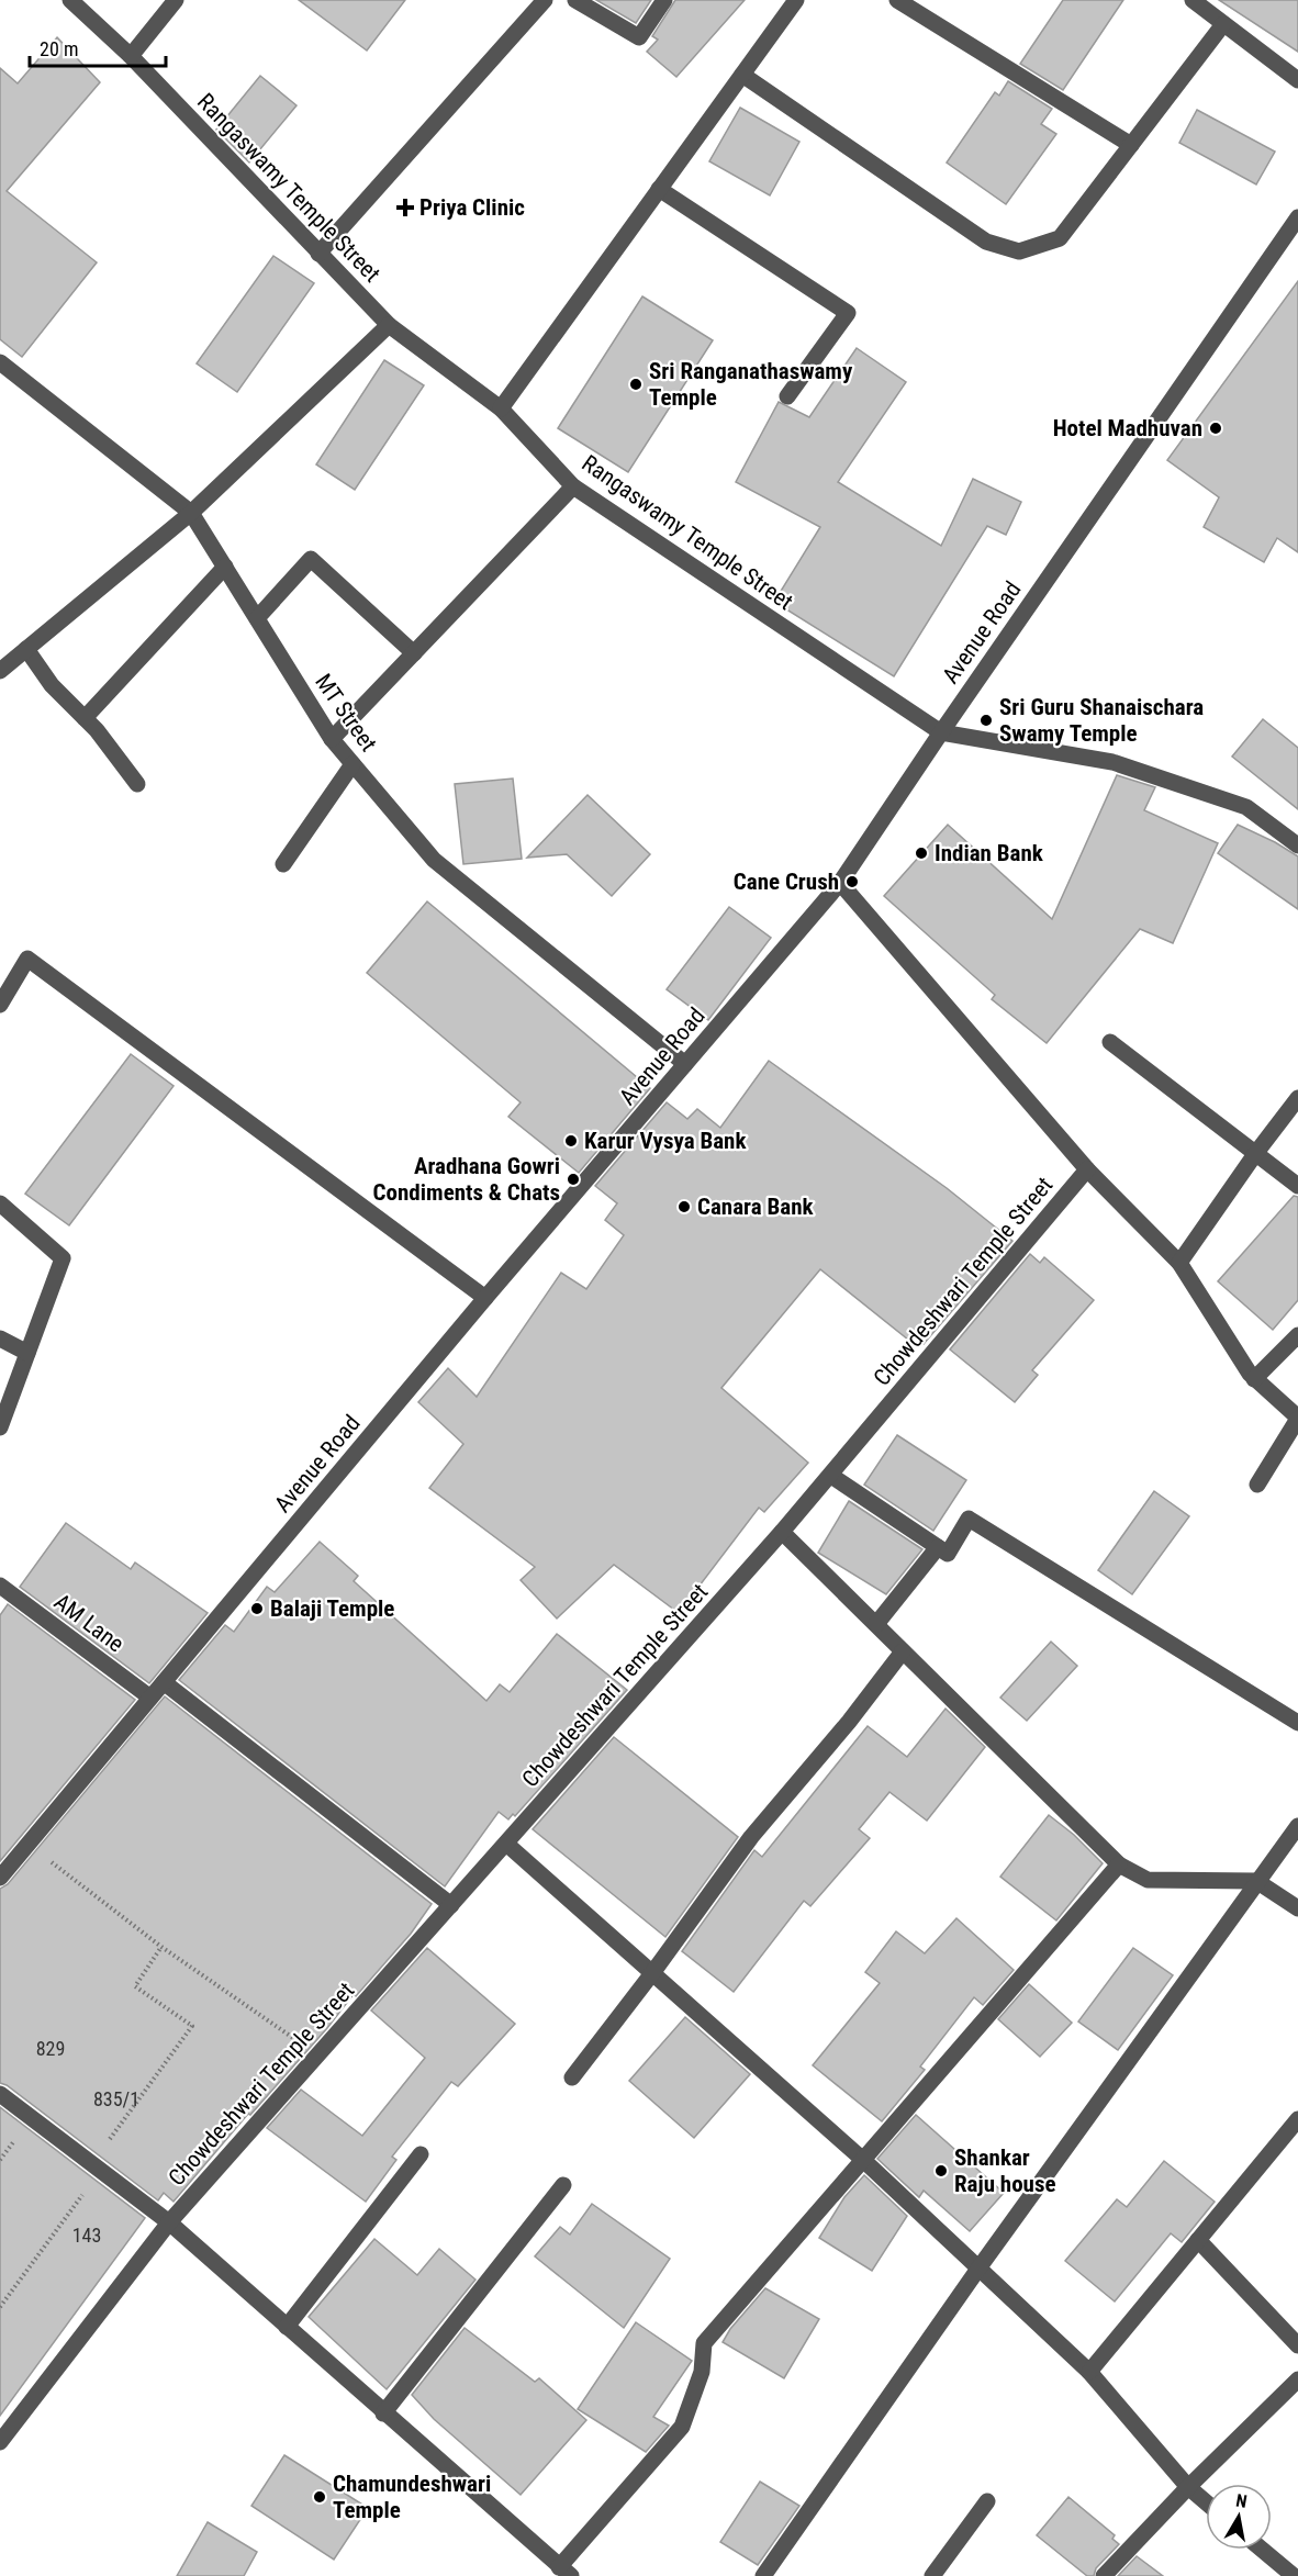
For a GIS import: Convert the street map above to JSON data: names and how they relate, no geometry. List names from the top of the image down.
{
  "streets": {
    "street": [
      "Rangaswamy Temple Street",
      "Avenue Road",
      "MT Street",
      "Chowdeshwari Temple Street",
      "AM Lane"
    ]
  },
  "crossings": [
    ["Rangaswamy Temple Street", "Avenue Road"],
    ["Avenue Road", "MT Street"],
    ["Avenue Road", "AM Lane"]
  ],
  "places": {
    "health": ["Priya Clinic"],
    "other": [
      "Sri Ranganathaswamy Temple",
      "Hotel Madhuvan",
      "Sri Guru Shanaischara Swamy Temple",
      "Indian Bank",
      "Cane Crush",
      "Karur Vysya Bank",
      "Aradhana Gowri Condiments & Chats",
      "Canara Bank",
      "Balaji Temple",
      "Shankar Raju house",
      "Chamundeshwari Temple"
    ]
  },
  "house_numbers": ["829", "835/1", "143"],
  "scale_bar": "20 m",
  "north": "top"
}
